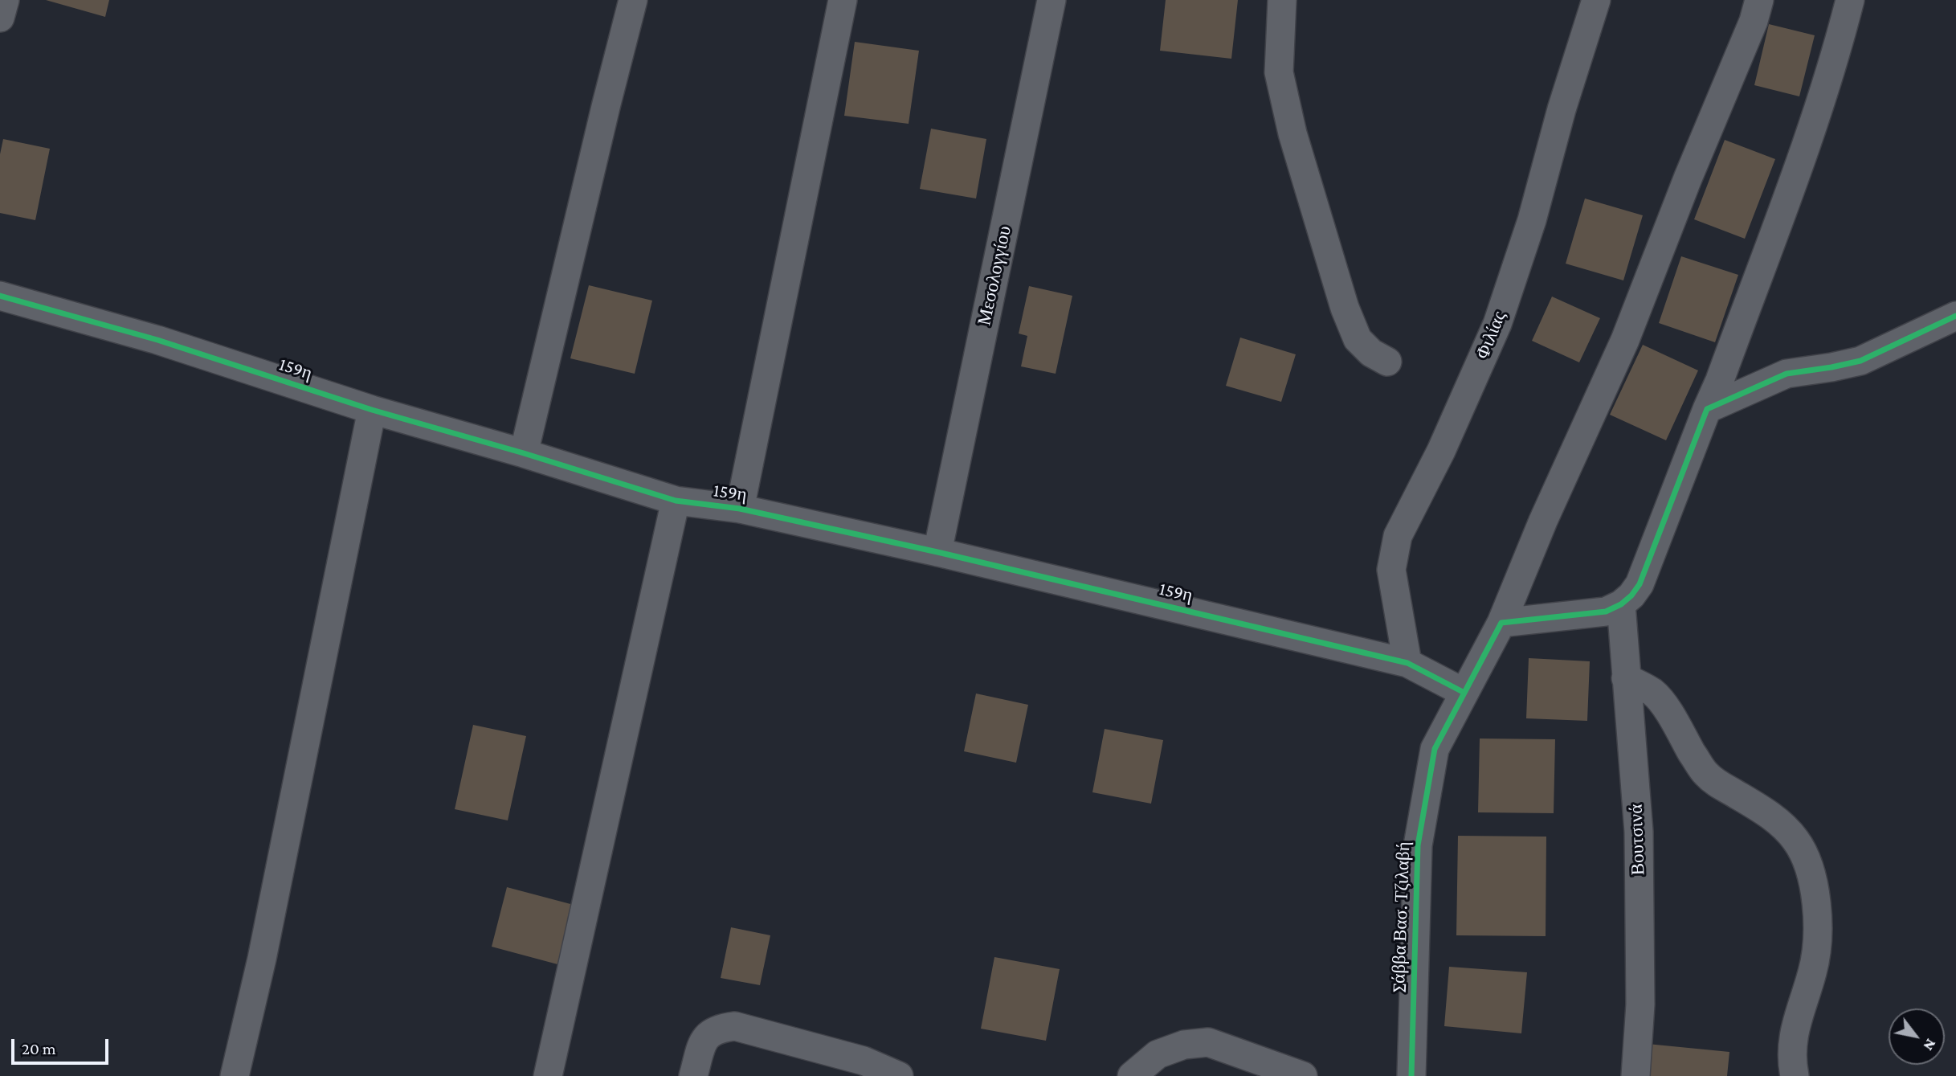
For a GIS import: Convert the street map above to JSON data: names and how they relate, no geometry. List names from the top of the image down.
{
  "streets": {
    "street": [
      "Μεσολογγίου",
      "Φιλίας",
      "159η",
      "Βουτσινά",
      "Σάββα Βασ. Τζιλαβή"
    ]
  },
  "crossings": [
    ["Μεσολογγίου", "159η"],
    ["Φιλίας", "159η"],
    ["159η", "Σάββα Βασ. Τζιλαβή"]
  ],
  "scale_bar": "20 m",
  "north": "bottom right"
}
